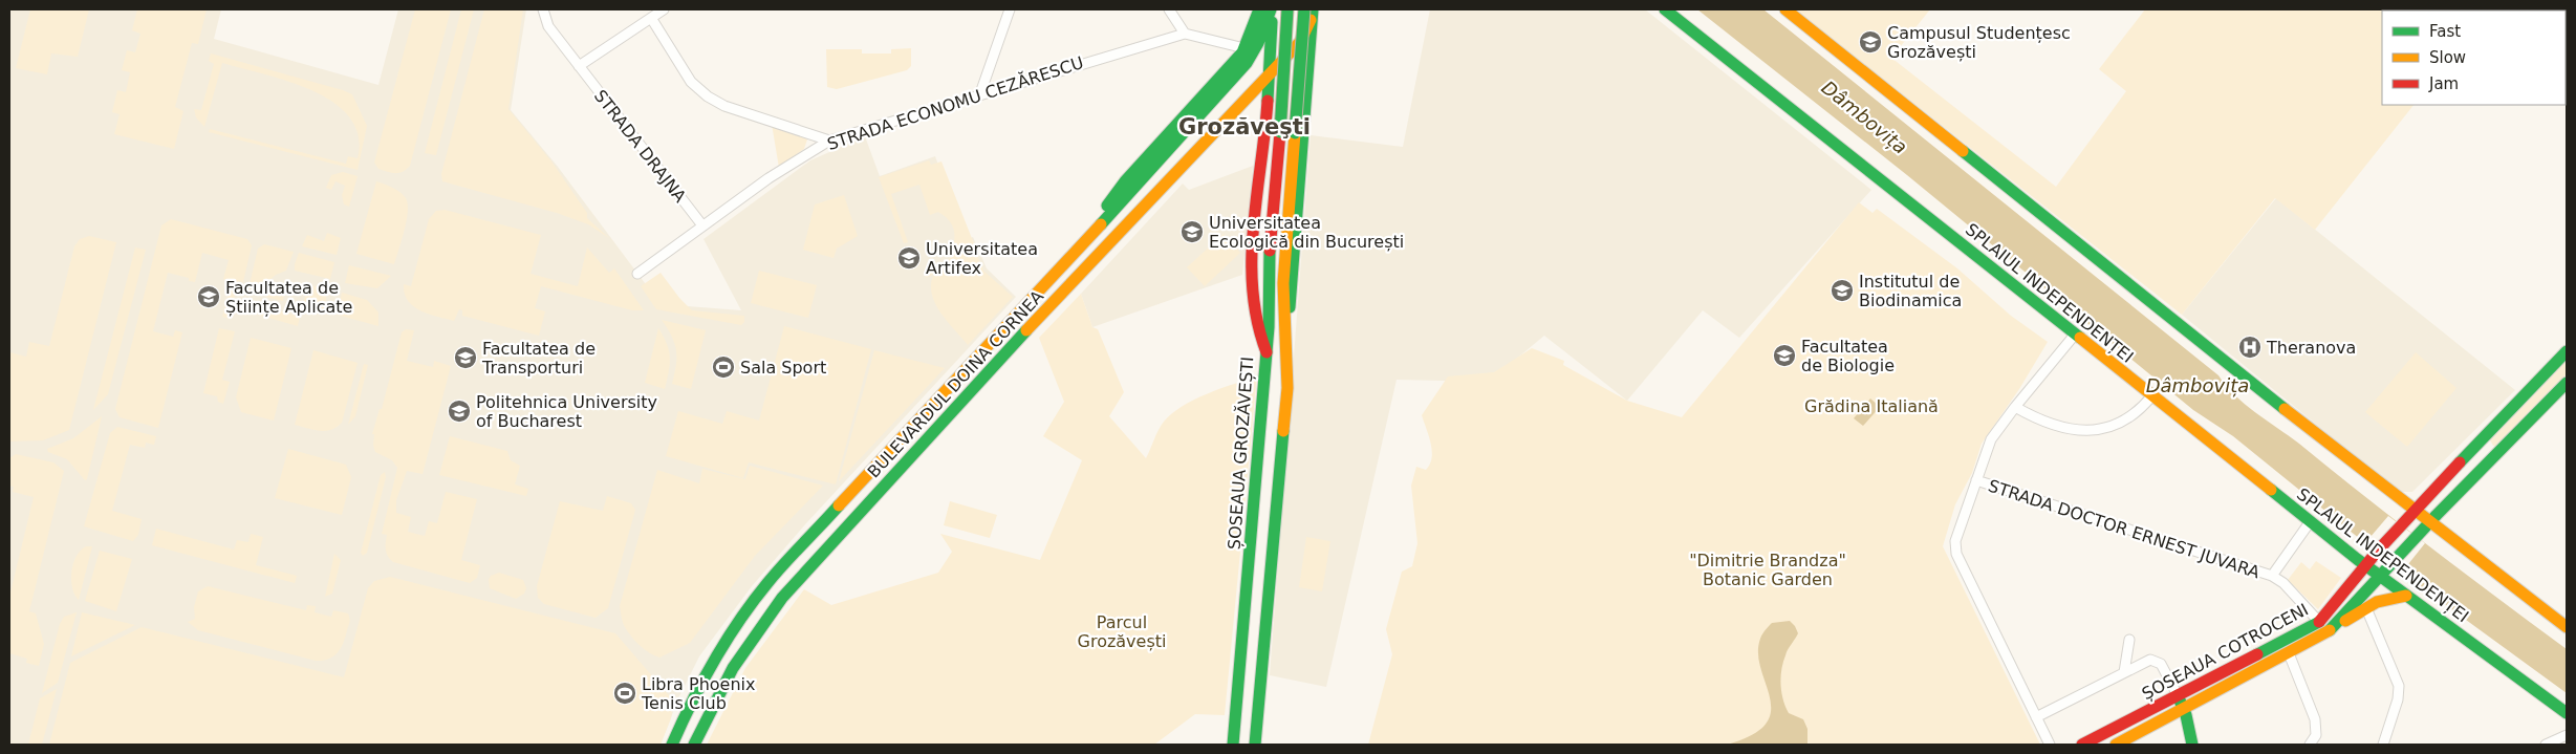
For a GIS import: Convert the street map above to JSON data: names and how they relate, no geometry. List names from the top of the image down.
{
  "streets": {
    "main road": [
      "SPLAIUL INDEPENDENȚEI",
      "BULEVARDUL DOINA CORNEA",
      "ȘOSEAUA GROZĂVEȘTI",
      "ȘOSEAUA COTROCENI"
    ],
    "street": ["STRADA ECONOMU CEZĂRESCU", "STRADA DRAJNA", "STRADA DOCTOR ERNEST JUVARA"]
  },
  "crossings": [
    ["STRADA ECONOMU CEZĂRESCU", "STRADA DRAJNA"],
    ["SPLAIUL INDEPENDENȚEI", "STRADA DOCTOR ERNEST JUVARA"],
    ["SPLAIUL INDEPENDENȚEI", "ȘOSEAUA COTROCENI"],
    ["BULEVARDUL DOINA CORNEA", "ȘOSEAUA GROZĂVEȘTI"],
    ["STRADA DOCTOR ERNEST JUVARA", "ȘOSEAUA COTROCENI"]
  ],
  "districts": ["Grozăveşti"],
  "water": ["Dâmbovița"],
  "parks": ["Grădina Italiană", "\"Dimitrie Brandza\" Botanic Garden", "Parcul Grozăvești"],
  "places": {
    "school or university": [
      "Campusul Studențesc Grozăvești",
      "Universitatea Ecologică din București",
      "Universitatea Artifex",
      "Institutul de Biodinamica",
      "Facultatea de Științe Aplicate",
      "Facultatea de Biologie",
      "Facultatea de Transporturi",
      "Politehnica University of Bucharest"
    ],
    "hospital": ["Theranova"],
    "sports": ["Sala Sport", "Libra Phoenix Tenis Club"]
  },
  "legend": ["Fast", "Slow", "Jam"]
}
